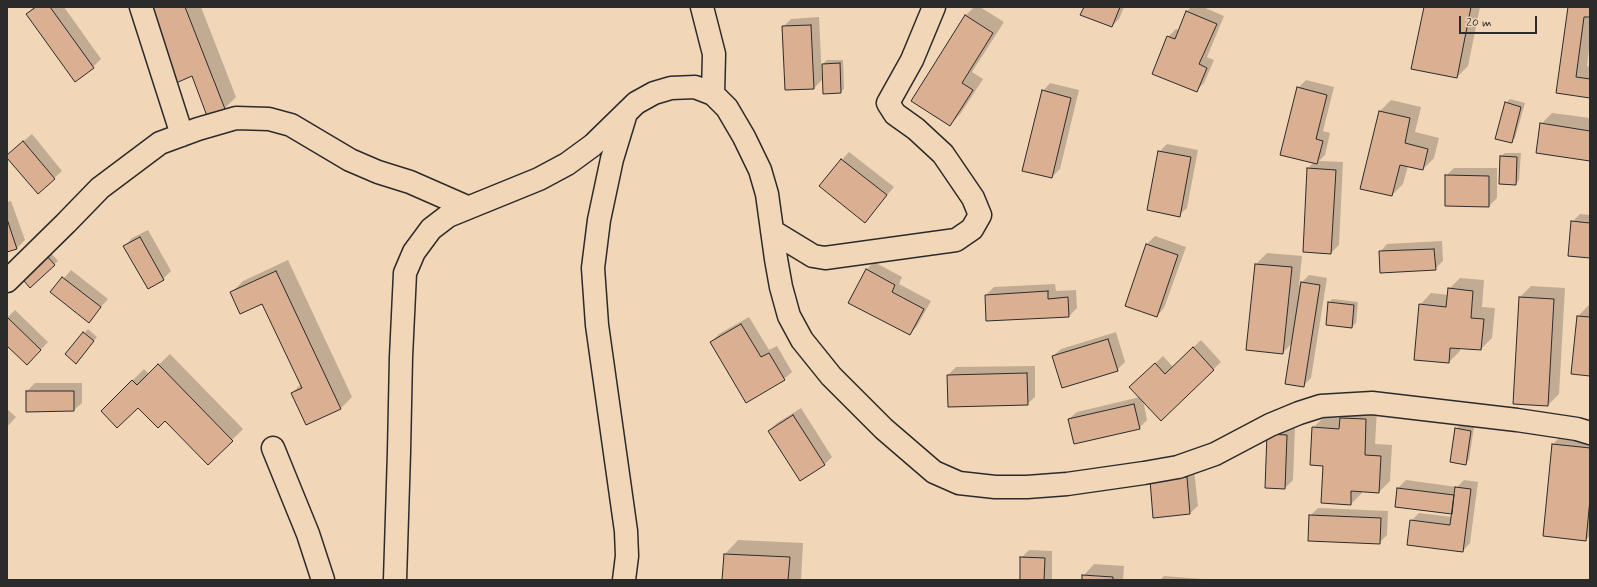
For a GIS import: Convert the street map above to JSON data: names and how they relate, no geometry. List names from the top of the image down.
{
  "scale_bar": "20 m"
}
